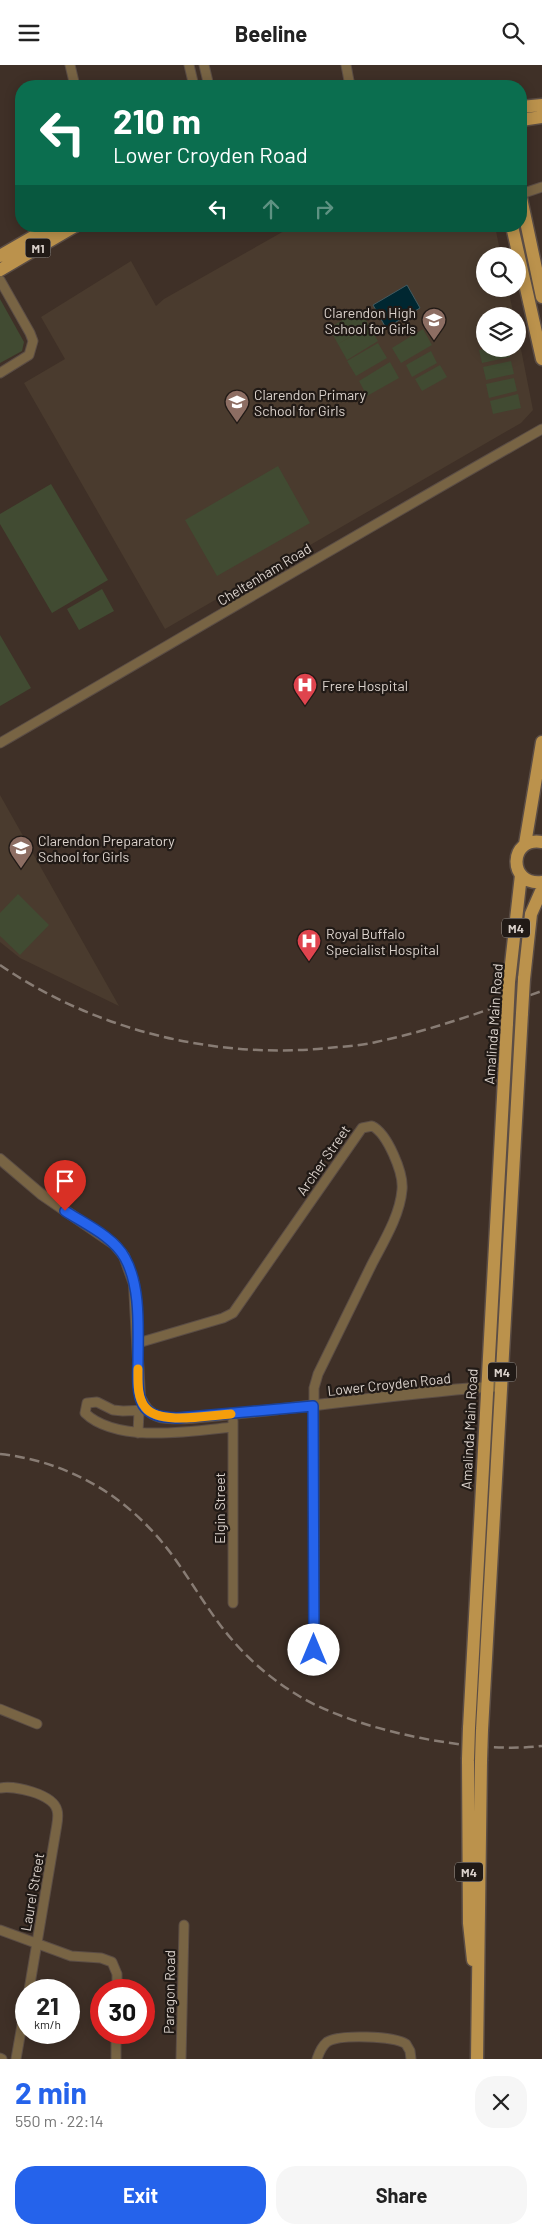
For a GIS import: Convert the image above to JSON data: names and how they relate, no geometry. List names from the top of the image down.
{
  "streets": {
    "main road": ["M1", "M4", "Amalinda Main Road"],
    "street": [
      "Cheltenham Road",
      "Archer Street",
      "Lower Croyden Road",
      "Elgin Street",
      "Laurel Street",
      "Paragon Road"
    ]
  },
  "crossings": [
    ["Amalinda Main Road", "Lower Croyden Road"],
    ["Archer Street", "Lower Croyden Road"],
    ["Lower Croyden Road", "Elgin Street"]
  ],
  "places": {
    "school or university": ["Clarendon High School for Girls", "Clarendon Primary School for Girls", "Clarendon Preparatory School for Girls"],
    "hospital": ["Frere Hospital", "Royal Buffalo Specialist Hospital"]
  },
  "page": {
    "header": "Beeline",
    "turn": ["210 m", "Lower Croyden Road"],
    "speed": "21 km/h",
    "limit": "30",
    "heading": ["2 min", "550 m · 22:14"],
    "buttons": ["Exit", "Share"]
  }
}
